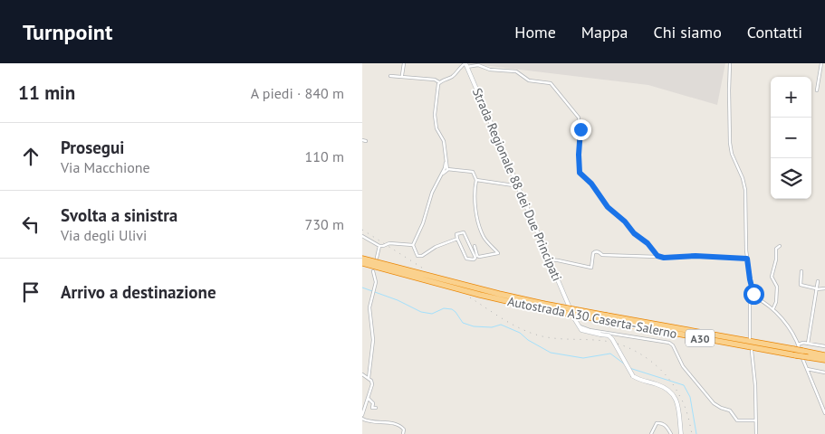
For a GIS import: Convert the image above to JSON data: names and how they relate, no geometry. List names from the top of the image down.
{
  "streets": {
    "highway": ["Autostrada A30 Caserta-Salerno", "A30"],
    "main road": ["Strada Regionale 88 dei Due Principati"]
  },
  "page": {
    "header": "Turnpoint",
    "nav": [
      "Home",
      "Mappa",
      "Chi siamo",
      "Contatti"
    ],
    "heading": ["11 min", "A piedi · 840 m"],
    "map_buttons": ["+", "−"],
    "list": [
      ["Prosegui", "Via Macchione", "110 m"],
      ["Svolta a sinistra", "Via degli Ulivi", "730 m"],
      "Arrivo a destinazione"
    ]
  }
}
